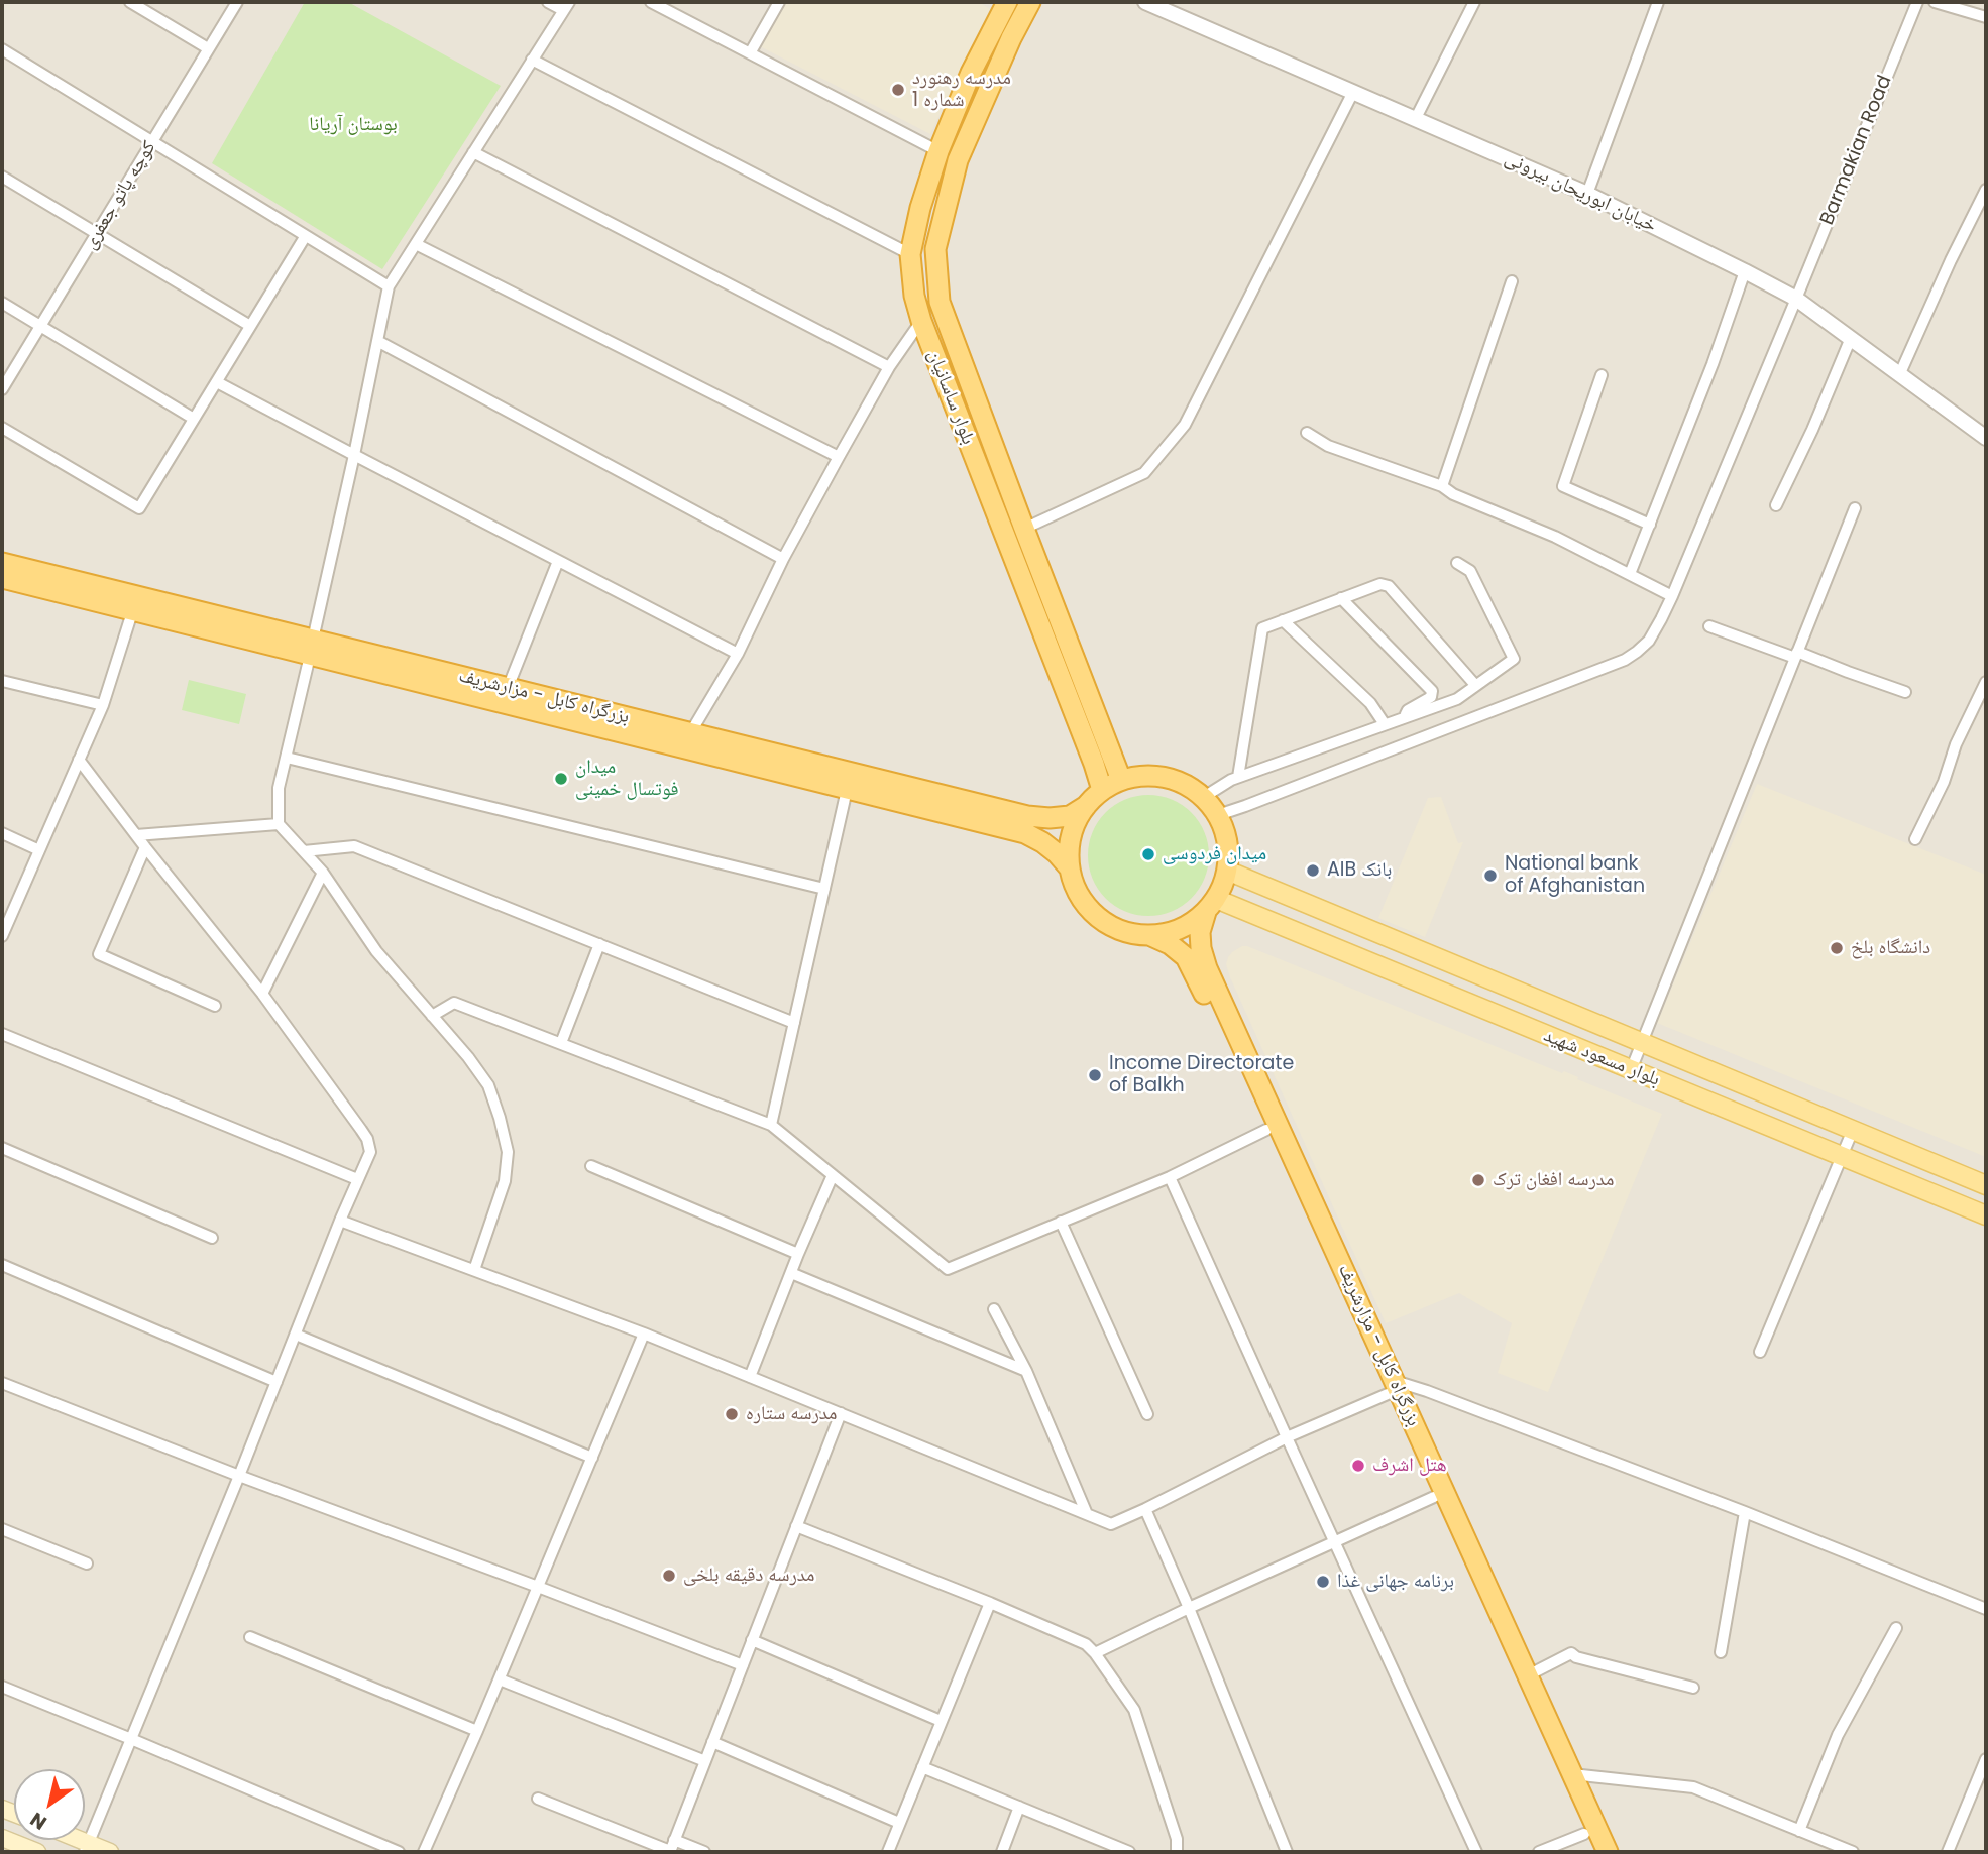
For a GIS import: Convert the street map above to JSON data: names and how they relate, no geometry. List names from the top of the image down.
{
  "streets": {
    "highway": ["بلوار ساسانیان", "بزرگراه کابل - مزارشریف"],
    "main road": ["بلوار مسعود شهید"],
    "street": ["Barmakian Road", "خیابان ابوریحان بیرونی", "کوچه پاتو جعفری"]
  },
  "crossings": [
    ["Barmakian Road", "خیابان ابوریحان بیرونی"],
    ["Barmakian Road", "بلوار ساسانیان"],
    ["Barmakian Road", "بزرگراه کابل - مزارشریف"],
    ["Barmakian Road", "بلوار مسعود شهید"],
    ["بلوار ساسانیان", "بزرگراه کابل - مزارشریف"],
    ["بلوار ساسانیان", "بلوار مسعود شهید"],
    ["بزرگراه کابل - مزارشریف", "بلوار مسعود شهید"]
  ],
  "parks": ["بوستان آریانا"],
  "places": [
    "مدرسه رهنورد شماره 1",
    "میدان فوتسال خمینی",
    "میدان فردوسی",
    "AIB بانک",
    "National bank of Afghanistan",
    "دانشگاه بلخ",
    "Income Directorate of Balkh",
    "مدرسه افغان ترک",
    "مدرسه ستاره",
    "هتل اشرف",
    "مدرسه دقيقه بلخى",
    "برنامه جهانی غذا"
  ],
  "north": "bottom left"
}
